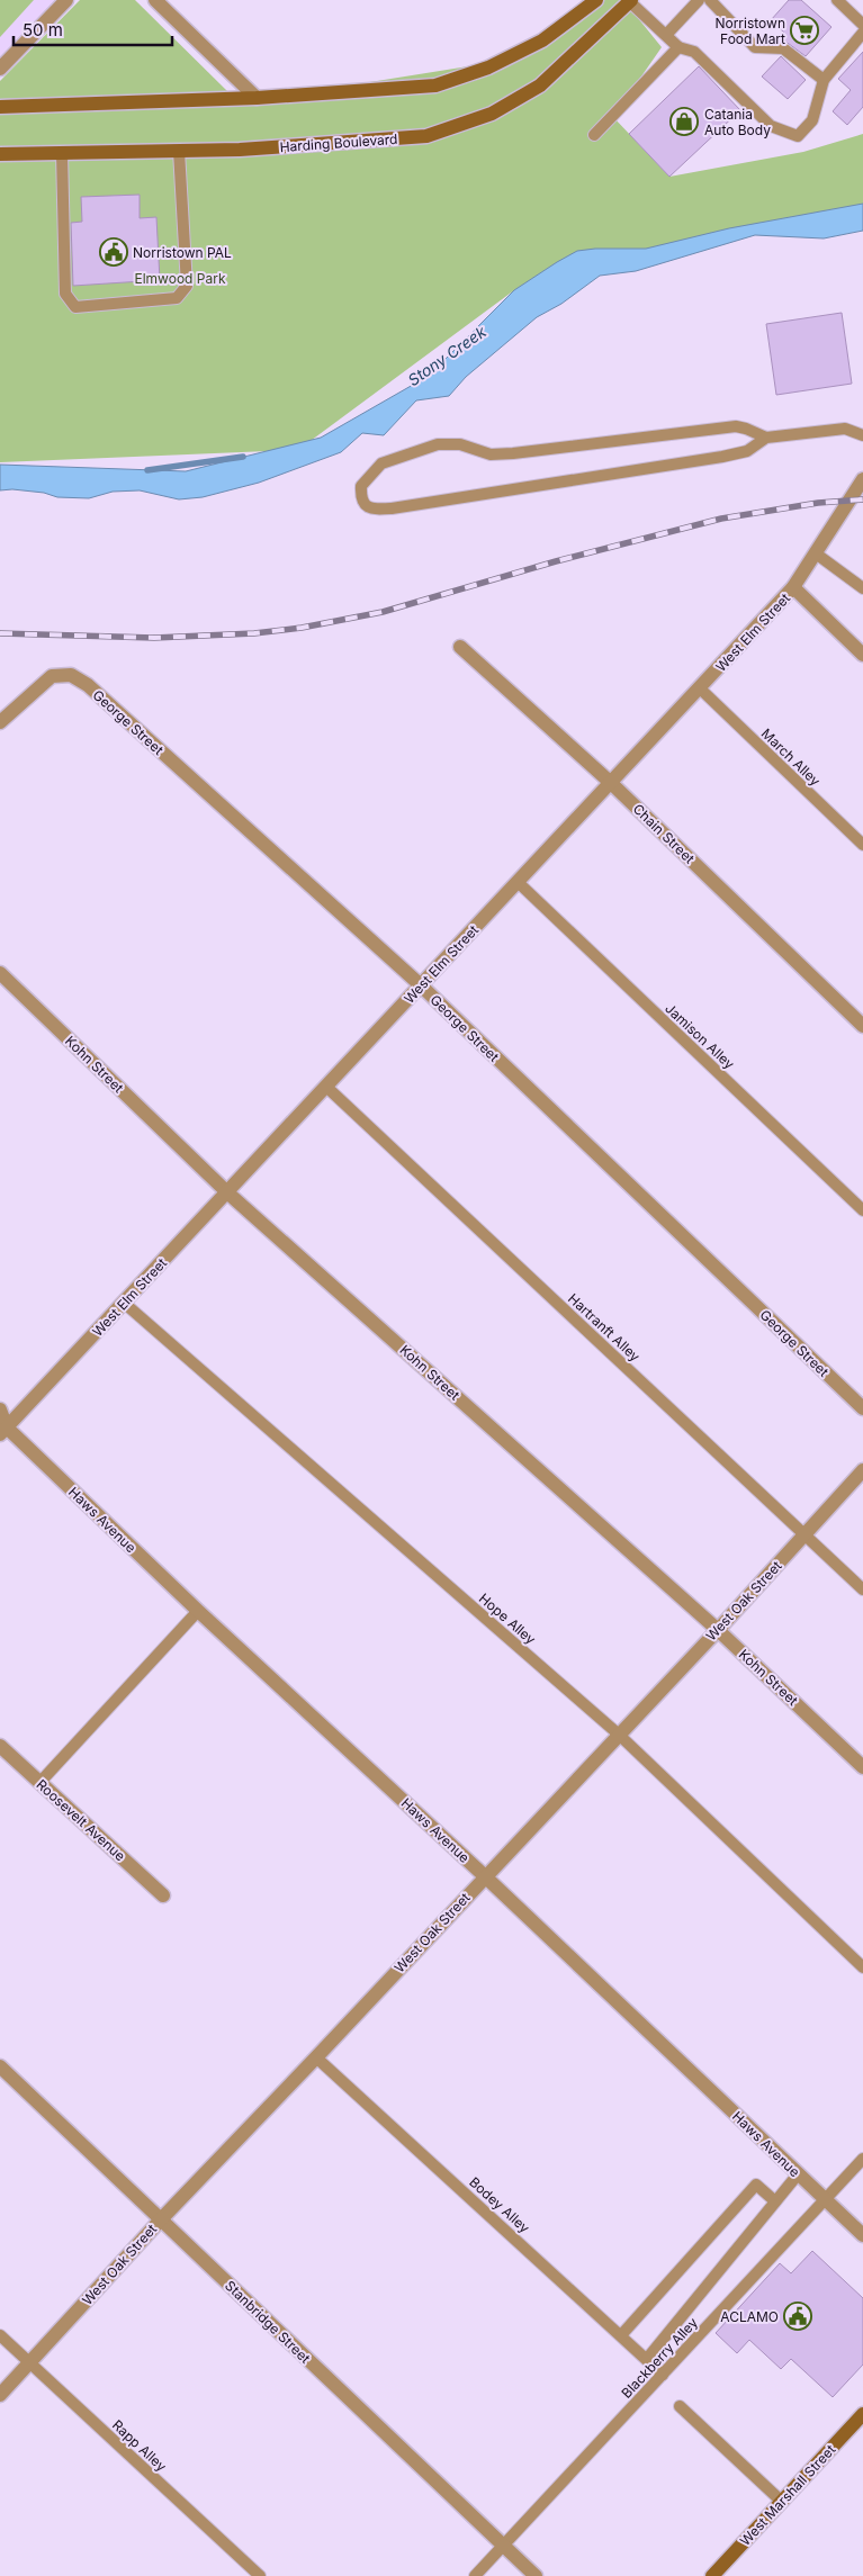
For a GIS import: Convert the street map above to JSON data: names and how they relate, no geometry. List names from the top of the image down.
{
  "streets": {
    "street": [
      "Harding Boulevard",
      "West Elm Street",
      "George Street",
      "Chain Street",
      "Kohn Street",
      "Haws Avenue",
      "West Oak Street",
      "Roosevelt Avenue",
      "Stanbridge Street",
      "West Marshall Street"
    ],
    "lane": [
      "March Alley",
      "Jamison Alley",
      "Hartranft Alley",
      "Hope Alley",
      "Bodey Alley",
      "Blackberry Alley",
      "Rapp Alley"
    ]
  },
  "crossings": [
    ["West Elm Street", "George Street"],
    ["West Elm Street", "March Alley"],
    ["West Elm Street", "Chain Street"],
    ["West Elm Street", "Jamison Alley"],
    ["West Elm Street", "Kohn Street"],
    ["West Elm Street", "Hartranft Alley"],
    ["West Elm Street", "Haws Avenue"],
    ["West Elm Street", "Hope Alley"],
    ["Kohn Street", "West Oak Street"],
    ["Hartranft Alley", "West Oak Street"],
    ["Haws Avenue", "West Oak Street"],
    ["Haws Avenue", "Blackberry Alley"],
    ["West Oak Street", "Hope Alley"],
    ["West Oak Street", "Bodey Alley"],
    ["West Oak Street", "Stanbridge Street"],
    ["West Oak Street", "Rapp Alley"],
    ["Bodey Alley", "Blackberry Alley"],
    ["Stanbridge Street", "Blackberry Alley"]
  ],
  "water": ["Stony Creek"],
  "parks": ["Elmwood Park"],
  "places": {
    "supermarket": ["Norristown Food Mart"],
    "shop": ["Catania Auto Body"],
    "public building": ["Norristown PAL", "ACLAMO"]
  },
  "scale_bar": "50 m"
}
